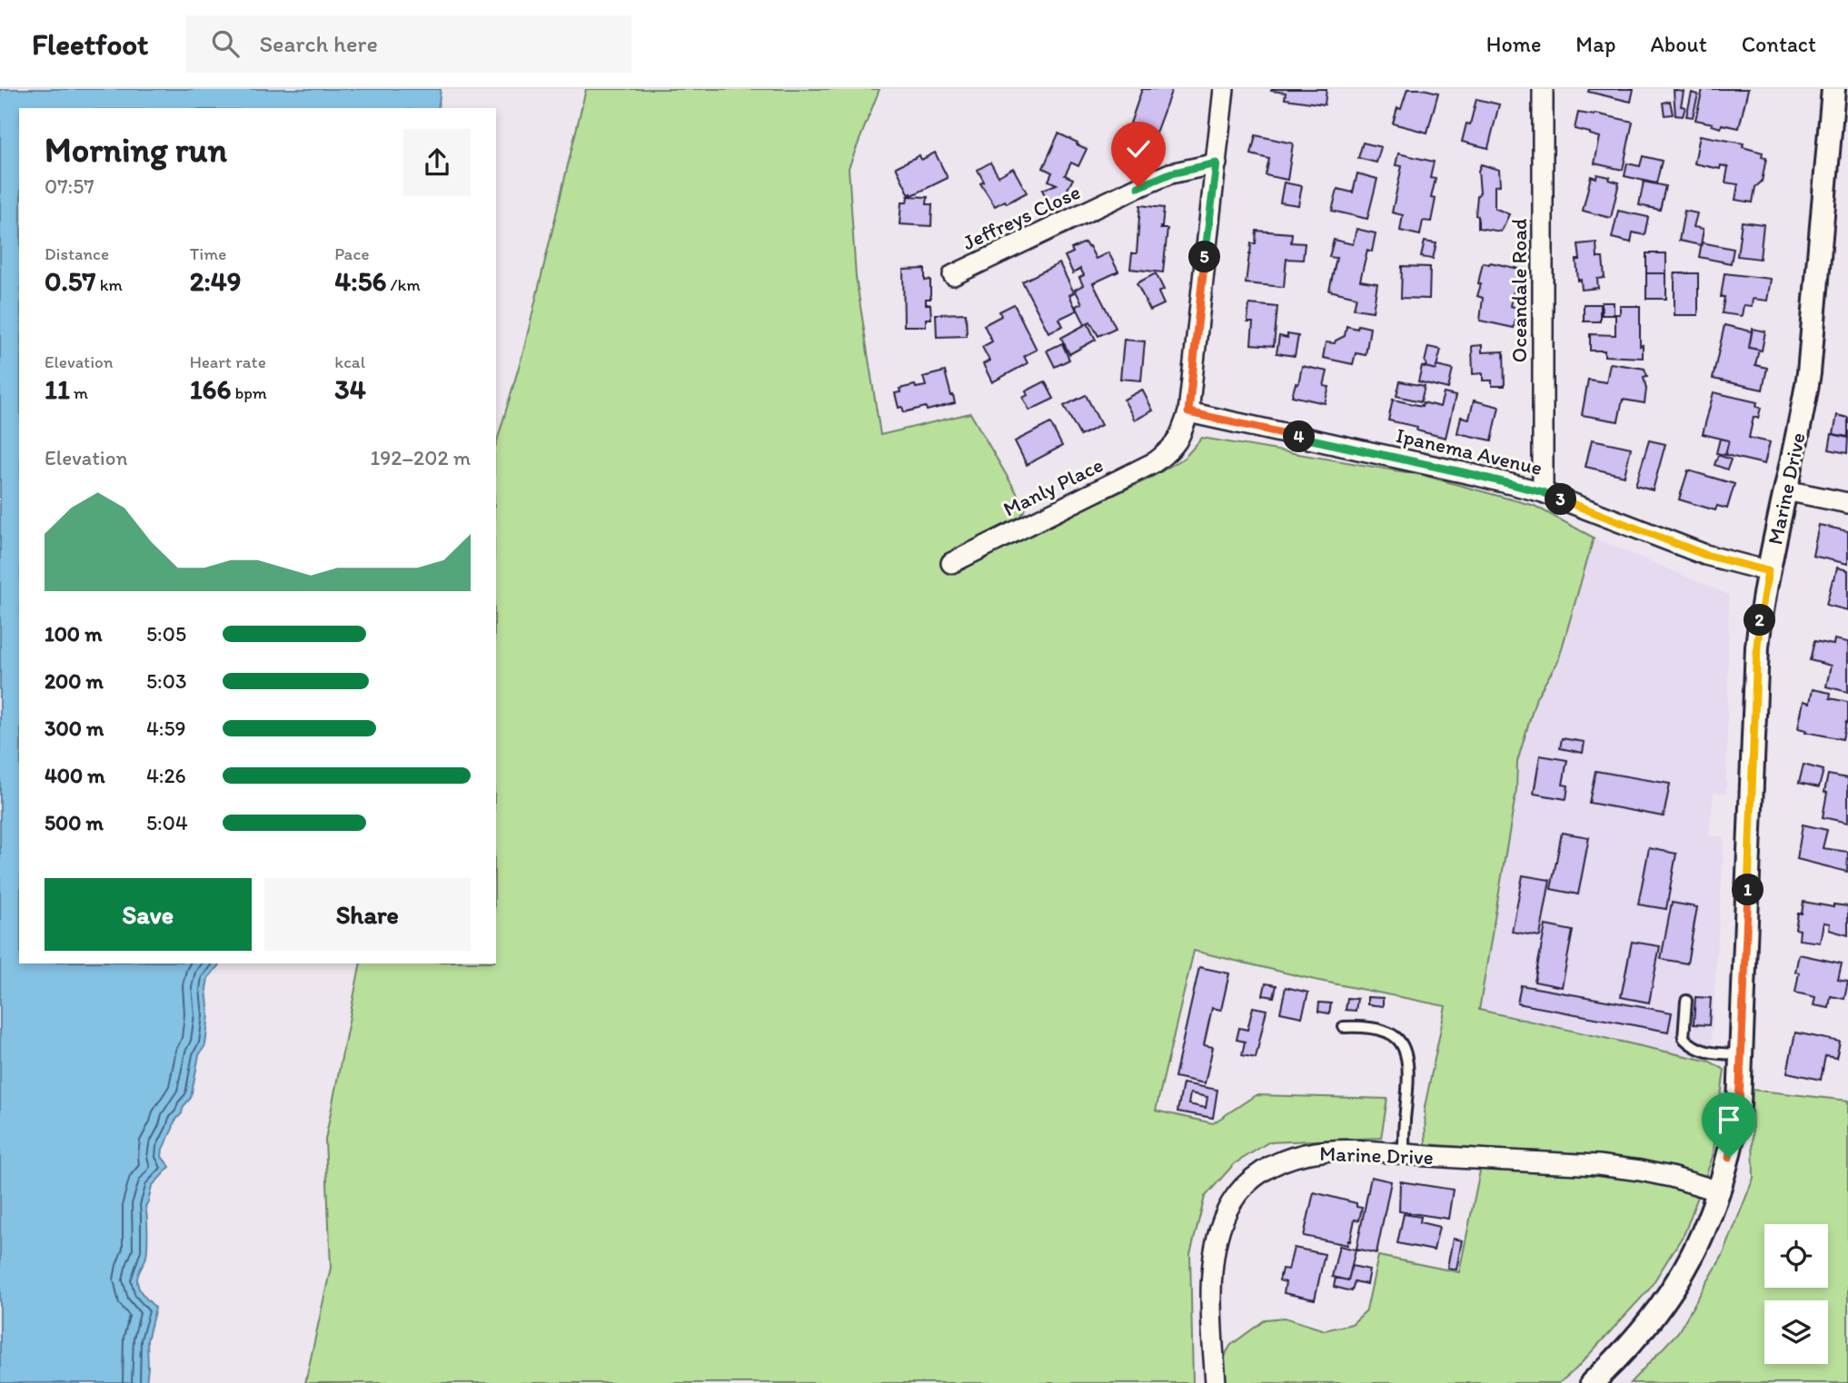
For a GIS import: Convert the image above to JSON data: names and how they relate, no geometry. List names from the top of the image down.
{
  "streets": {
    "street": [
      "Jeffreys Close",
      "Oceandale Road",
      "Ipanema Avenue",
      "Manly Place",
      "Marine Drive"
    ]
  },
  "crossings": [
    ["Oceandale Road", "Ipanema Avenue"],
    ["Ipanema Avenue", "Manly Place"],
    ["Ipanema Avenue", "Marine Drive"]
  ],
  "page": {
    "header": "Fleetfoot",
    "search": "Search here",
    "nav": [
      "Home",
      "Map",
      "About",
      "Contact"
    ],
    "heading": ["Morning run", "07:57"],
    "stats": [
      ["Distance", "0.57 km"],
      ["Time", "2:49"],
      ["Pace", "4:56 /km"],
      ["Elevation", "11 m"],
      ["Heart rate", "166 bpm"],
      ["kcal", "34"]
    ],
    "pins": [
      "5",
      "4",
      "3",
      "2",
      "1"
    ],
    "chart": ["Elevation", "192–202 m"],
    "list": [
      {
        "name": "100 m",
        "note": "5:05"
      },
      {
        "name": "200 m",
        "note": "5:03"
      },
      {
        "name": "300 m",
        "note": "4:59"
      },
      {
        "name": "400 m",
        "note": "4:26"
      },
      {
        "name": "500 m",
        "note": "5:04"
      }
    ],
    "buttons": ["Save", "Share"]
  }
}
